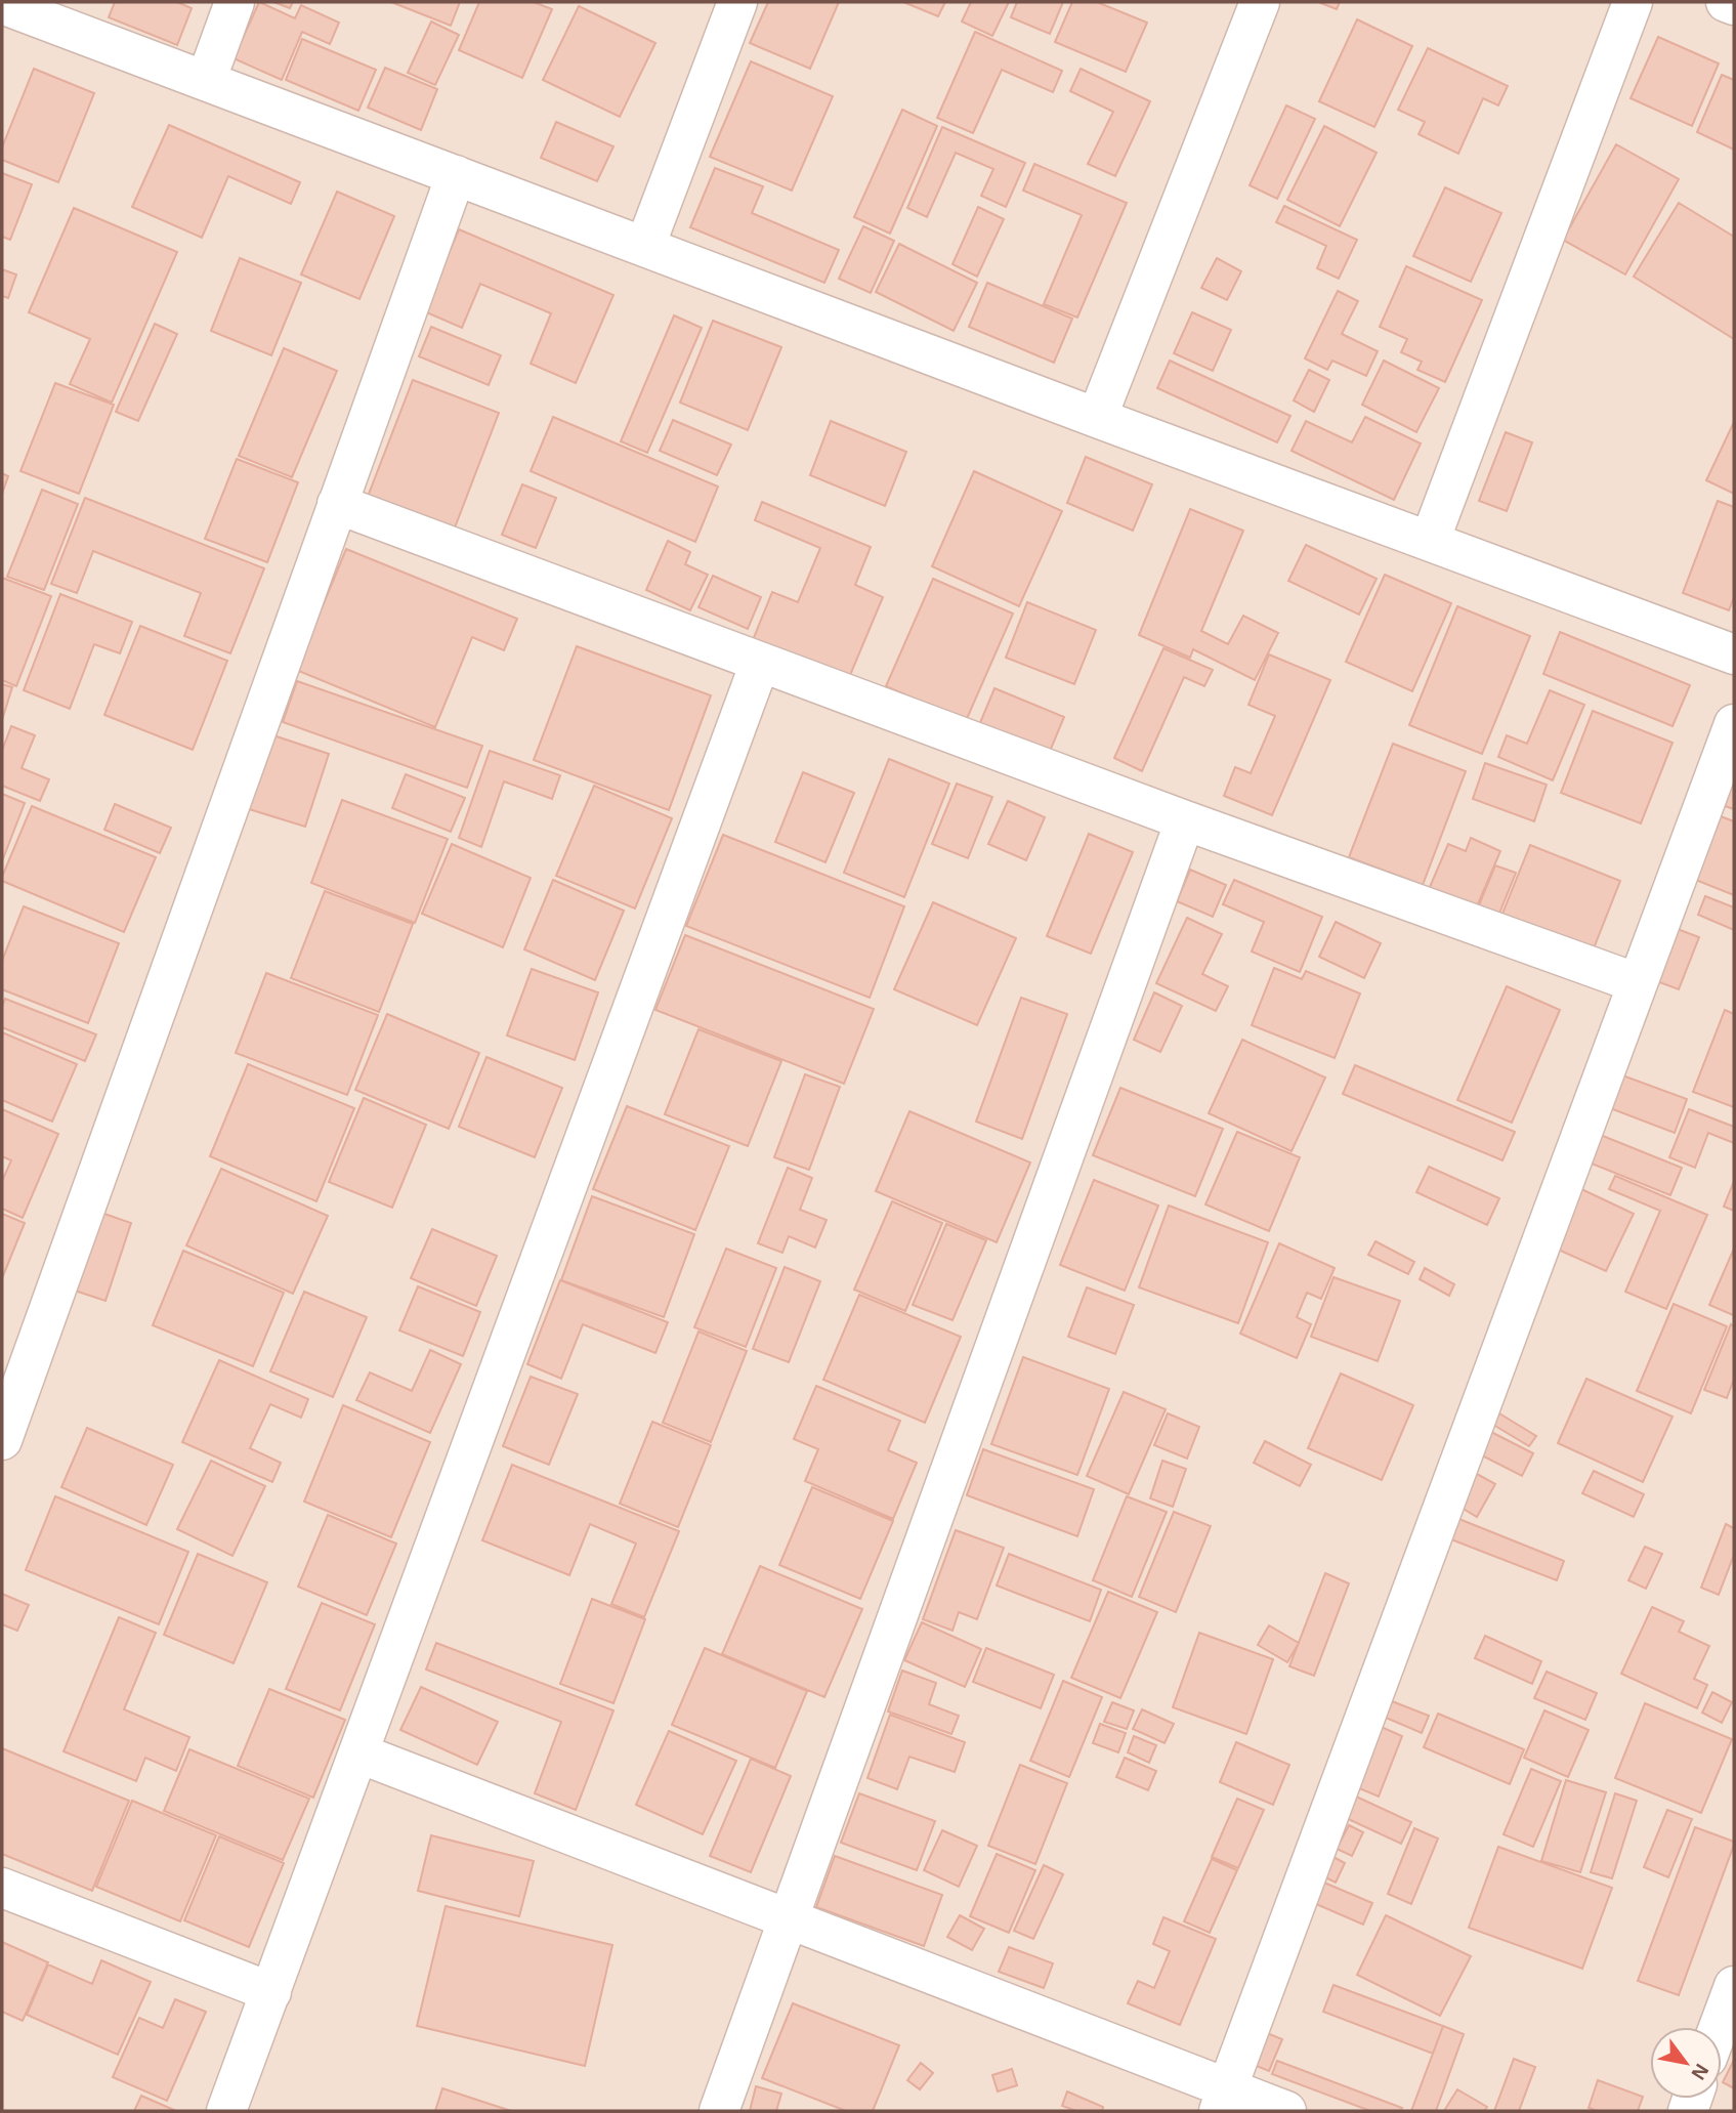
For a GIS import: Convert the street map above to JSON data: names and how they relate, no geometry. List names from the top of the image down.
{
  "north": "bottom right"
}
